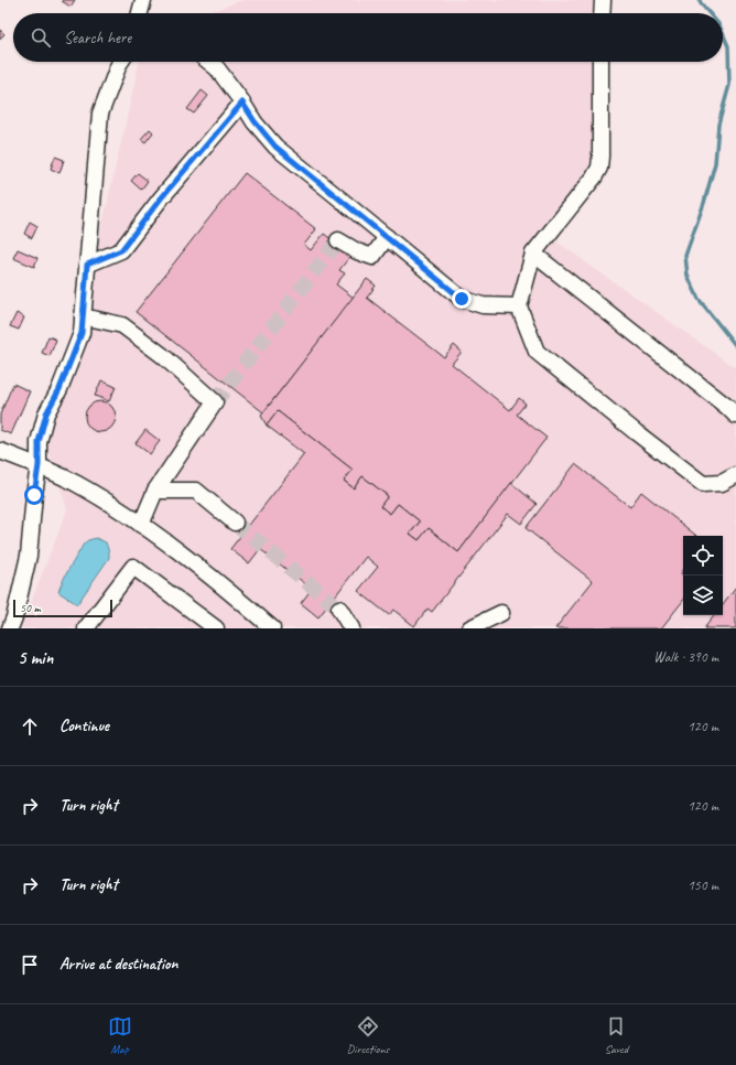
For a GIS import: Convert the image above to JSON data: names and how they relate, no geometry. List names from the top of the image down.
{
  "scale_bar": "50 m",
  "page": {
    "search": "Search here",
    "scale": "50 m",
    "heading": ["5 min", "Walk · 390 m"],
    "list": [
      ["Continue", "120 m"],
      ["Turn right", "120 m"],
      ["Turn right", "150 m"],
      "Arrive at destination"
    ],
    "nav": ["Map", "Directions", "Saved"]
  }
}
